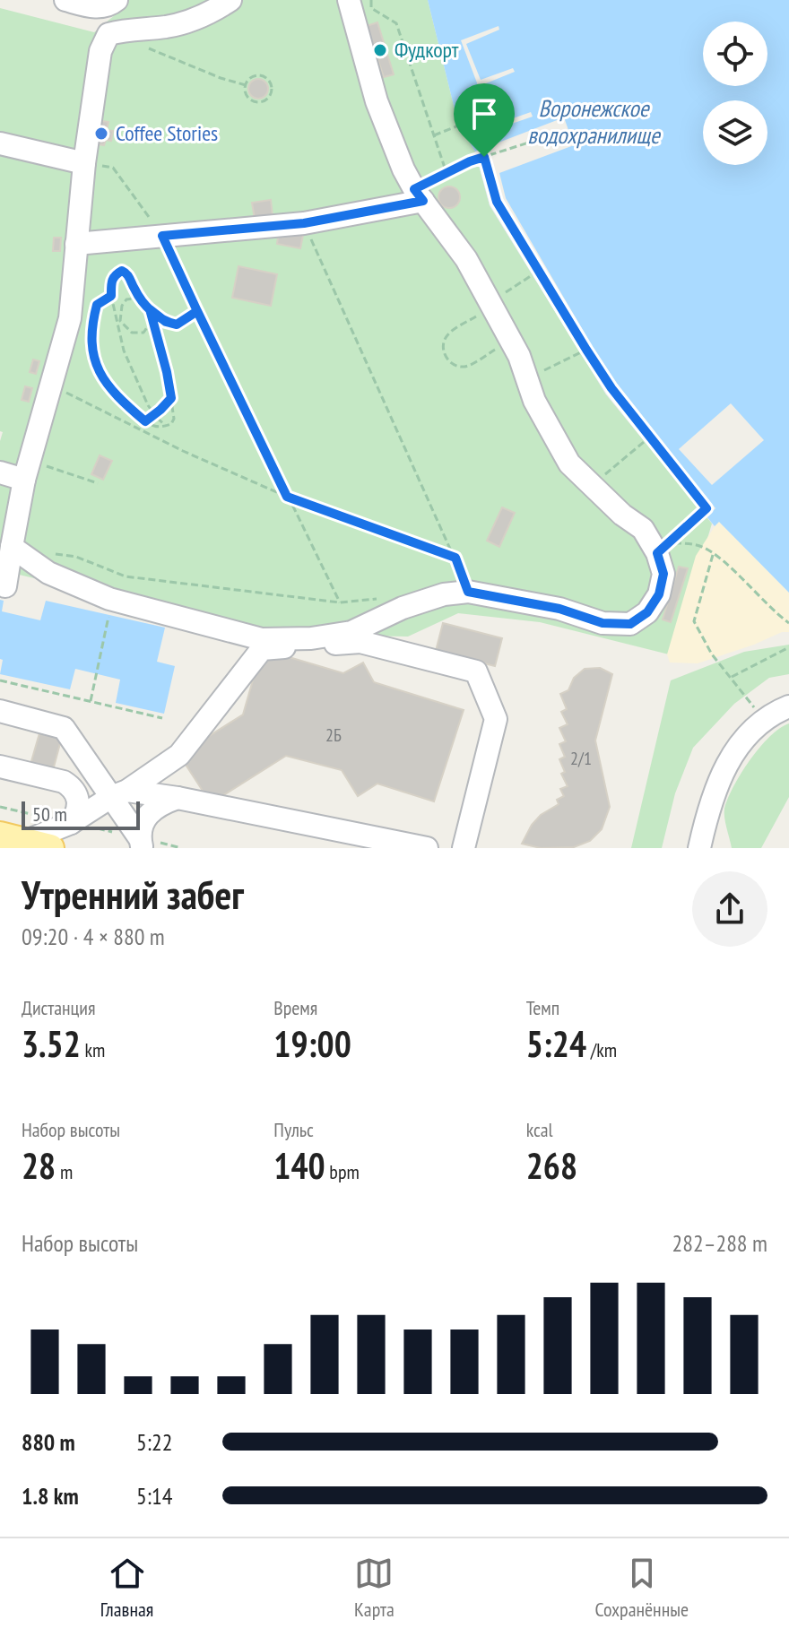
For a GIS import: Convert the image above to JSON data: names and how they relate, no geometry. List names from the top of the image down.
{
  "water": ["Воронежское водохранилище"],
  "places": ["Фудкорт", "Coffee Stories"],
  "house_numbers": ["2Б", "2/1"],
  "scale_bar": "50 m",
  "page": {
    "scale": "50 m",
    "heading": ["Утренний забег", "09:20 · 4 × 880 m"],
    "stats": [
      ["Дистанция", "3.52 km"],
      ["Время", "19:00"],
      ["Темп", "5:24 /km"],
      ["Набор высоты", "28 m"],
      ["Пульс", "140 bpm"],
      ["kcal", "268"]
    ],
    "chart": ["Набор высоты", "282–288 m"],
    "list": [
      {
        "name": "880 m",
        "note": "5:22"
      },
      {
        "name": "1.8 km",
        "note": "5:14"
      }
    ],
    "tabs": ["Главная", "Карта", "Сохранённые"]
  }
}
